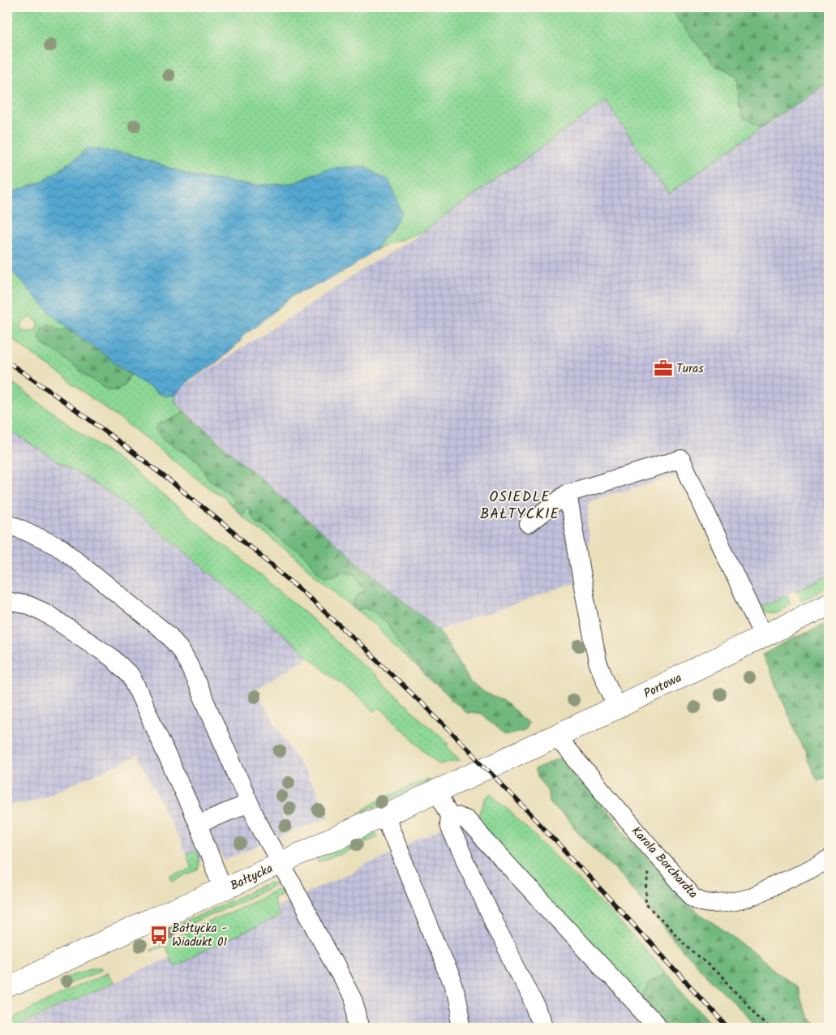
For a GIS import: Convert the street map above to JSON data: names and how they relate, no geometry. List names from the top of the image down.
{
  "streets": {
    "main road": ["Portowa", "Bałtycka"],
    "street": ["Karola Borchardta"]
  },
  "crossings": [
    ["Portowa", "Karola Borchardta"],
    ["Portowa", "Bałtycka"]
  ],
  "districts": ["OSIEDLE BAŁTYCKIE"],
  "places": {
    "office": ["Turas"],
    "bus stop": ["Bałtycka - Wiadukt 01"]
  }
}
